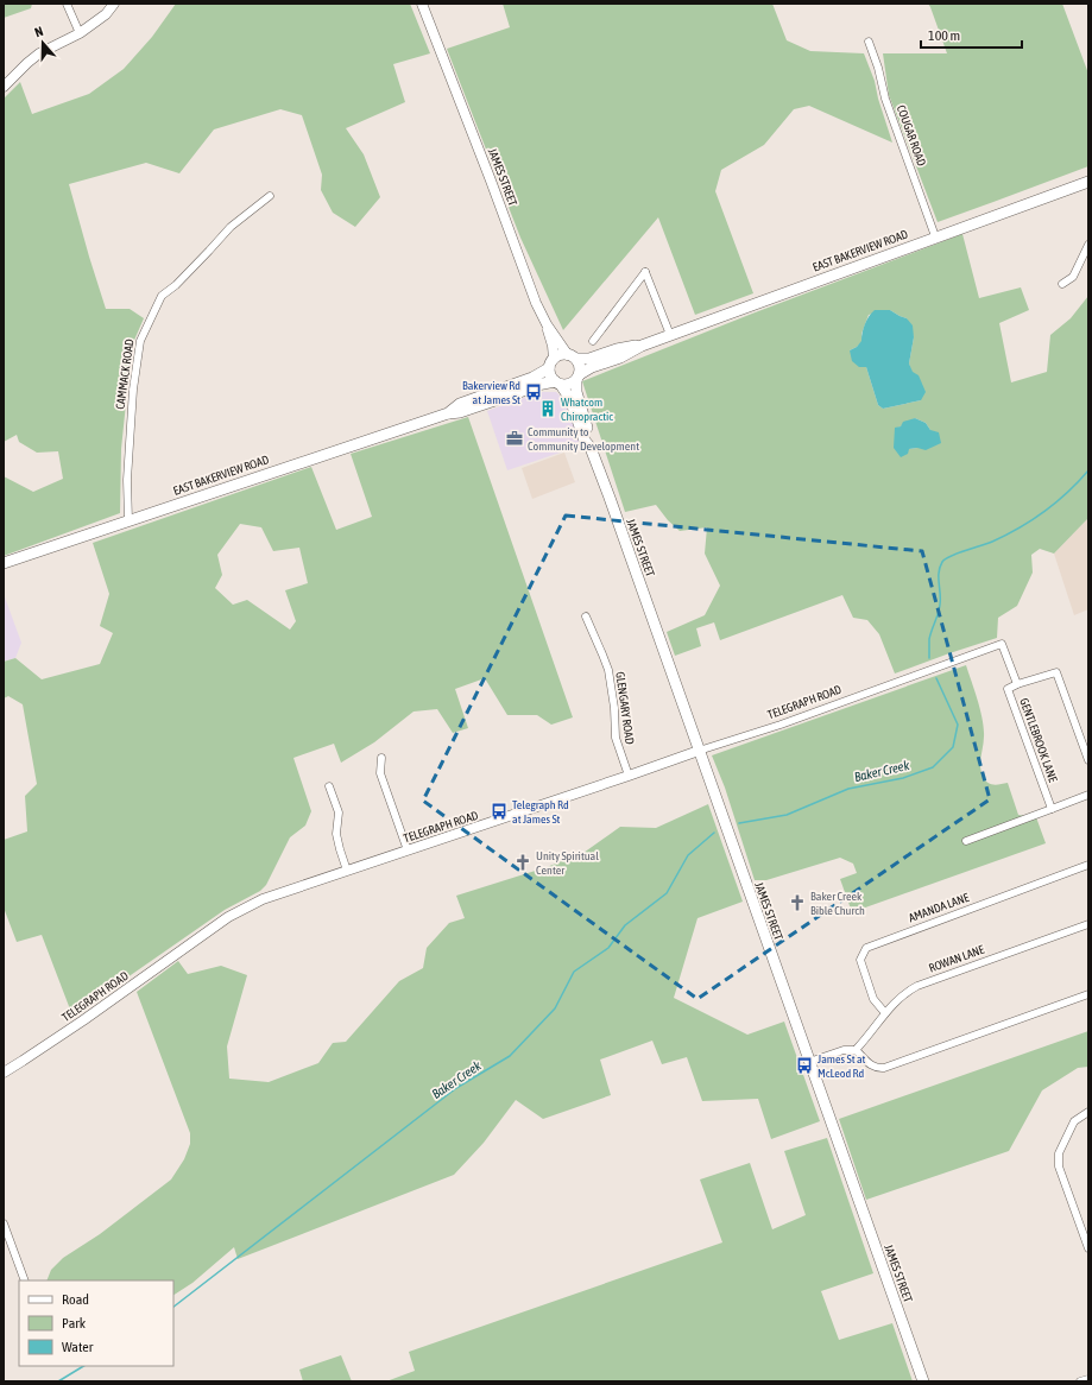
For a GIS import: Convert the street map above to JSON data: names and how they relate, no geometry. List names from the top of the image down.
{
  "streets": {
    "main road": ["JAMES STREET", "EAST BAKERVIEW ROAD"],
    "street": [
      "COUGAR ROAD",
      "CAMMACK ROAD",
      "TELEGRAPH ROAD",
      "GLENGARY ROAD",
      "GENTLEBROOK LANE",
      "AMANDA LANE",
      "ROWAN LANE"
    ]
  },
  "crossings": [
    ["COUGAR ROAD", "EAST BAKERVIEW ROAD"],
    ["JAMES STREET", "EAST BAKERVIEW ROAD"],
    ["JAMES STREET", "TELEGRAPH ROAD"],
    ["EAST BAKERVIEW ROAD", "CAMMACK ROAD"],
    ["TELEGRAPH ROAD", "GLENGARY ROAD"],
    ["TELEGRAPH ROAD", "GENTLEBROOK LANE"],
    ["AMANDA LANE", "ROWAN LANE"]
  ],
  "water": ["Baker Creek"],
  "places": {
    "bus stop": ["Bakerview Rd at James St", "Telegraph Rd at James St", "James St at McLeod Rd"],
    "building": ["Whatcom Chiropractic"],
    "office": ["Community to Community Development"],
    "church": ["Unity Spiritual Center", "Baker Creek Bible Church"]
  },
  "legend": ["Road", "Park", "Water"],
  "scale_bar": "100 m",
  "north": "top"
}
